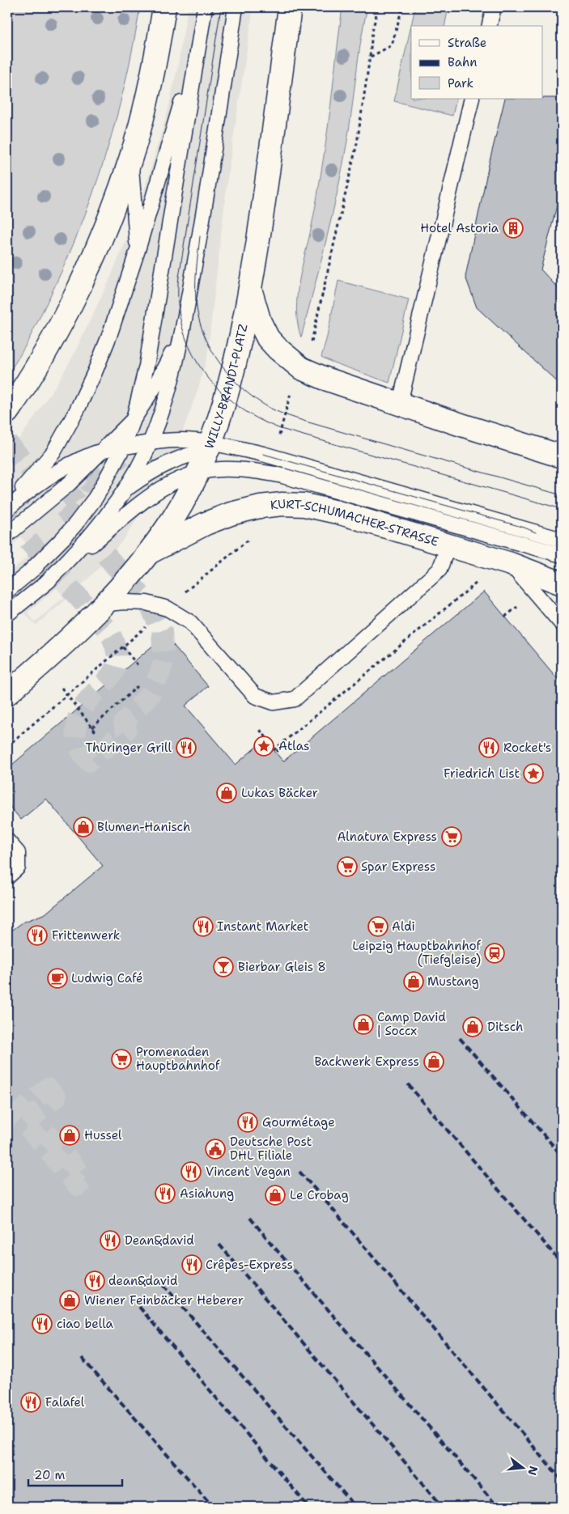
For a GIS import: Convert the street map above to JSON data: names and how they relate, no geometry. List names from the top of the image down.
{
  "streets": {
    "main road": ["WILLY-BRANDT-PLATZ", "KURT-SCHUMACHER-STRASSE"]
  },
  "crossings": [
    ["WILLY-BRANDT-PLATZ", "KURT-SCHUMACHER-STRASSE"]
  ],
  "places": {
    "building": ["Hotel Astoria"],
    "place": ["Atlas", "Friedrich List"],
    "restaurant": [
      "Thüringer Grill",
      "Rocket's",
      "Instant Market",
      "Frittenwerk",
      "Gourmétage",
      "Vincent Vegan",
      "Asiahung",
      "Dean&david",
      "Crêpes-Express",
      "dean&david",
      "ciao bella",
      "Falafel"
    ],
    "shop": [
      "Lukas Bäcker",
      "Blumen-Hanisch",
      "Mustang",
      "Camp David | Soccx",
      "Ditsch",
      "Backwerk Express",
      "Hussel",
      "Le Crobag",
      "Wiener Feinbäcker Heberer"
    ],
    "supermarket": [
      "Alnatura Express",
      "Spar Express",
      "Aldi",
      "Promenaden Hauptbahnhof"
    ],
    "station": ["Leipzig Hauptbahnhof (Tiefgleise)"],
    "bar": ["Bierbar Gleis 8"],
    "cafe": ["Ludwig Café"],
    "public building": ["Deutsche Post DHL Filiale"]
  },
  "legend": ["Straße", "Bahn", "Park"],
  "scale_bar": "20 m",
  "north": "right"
}
